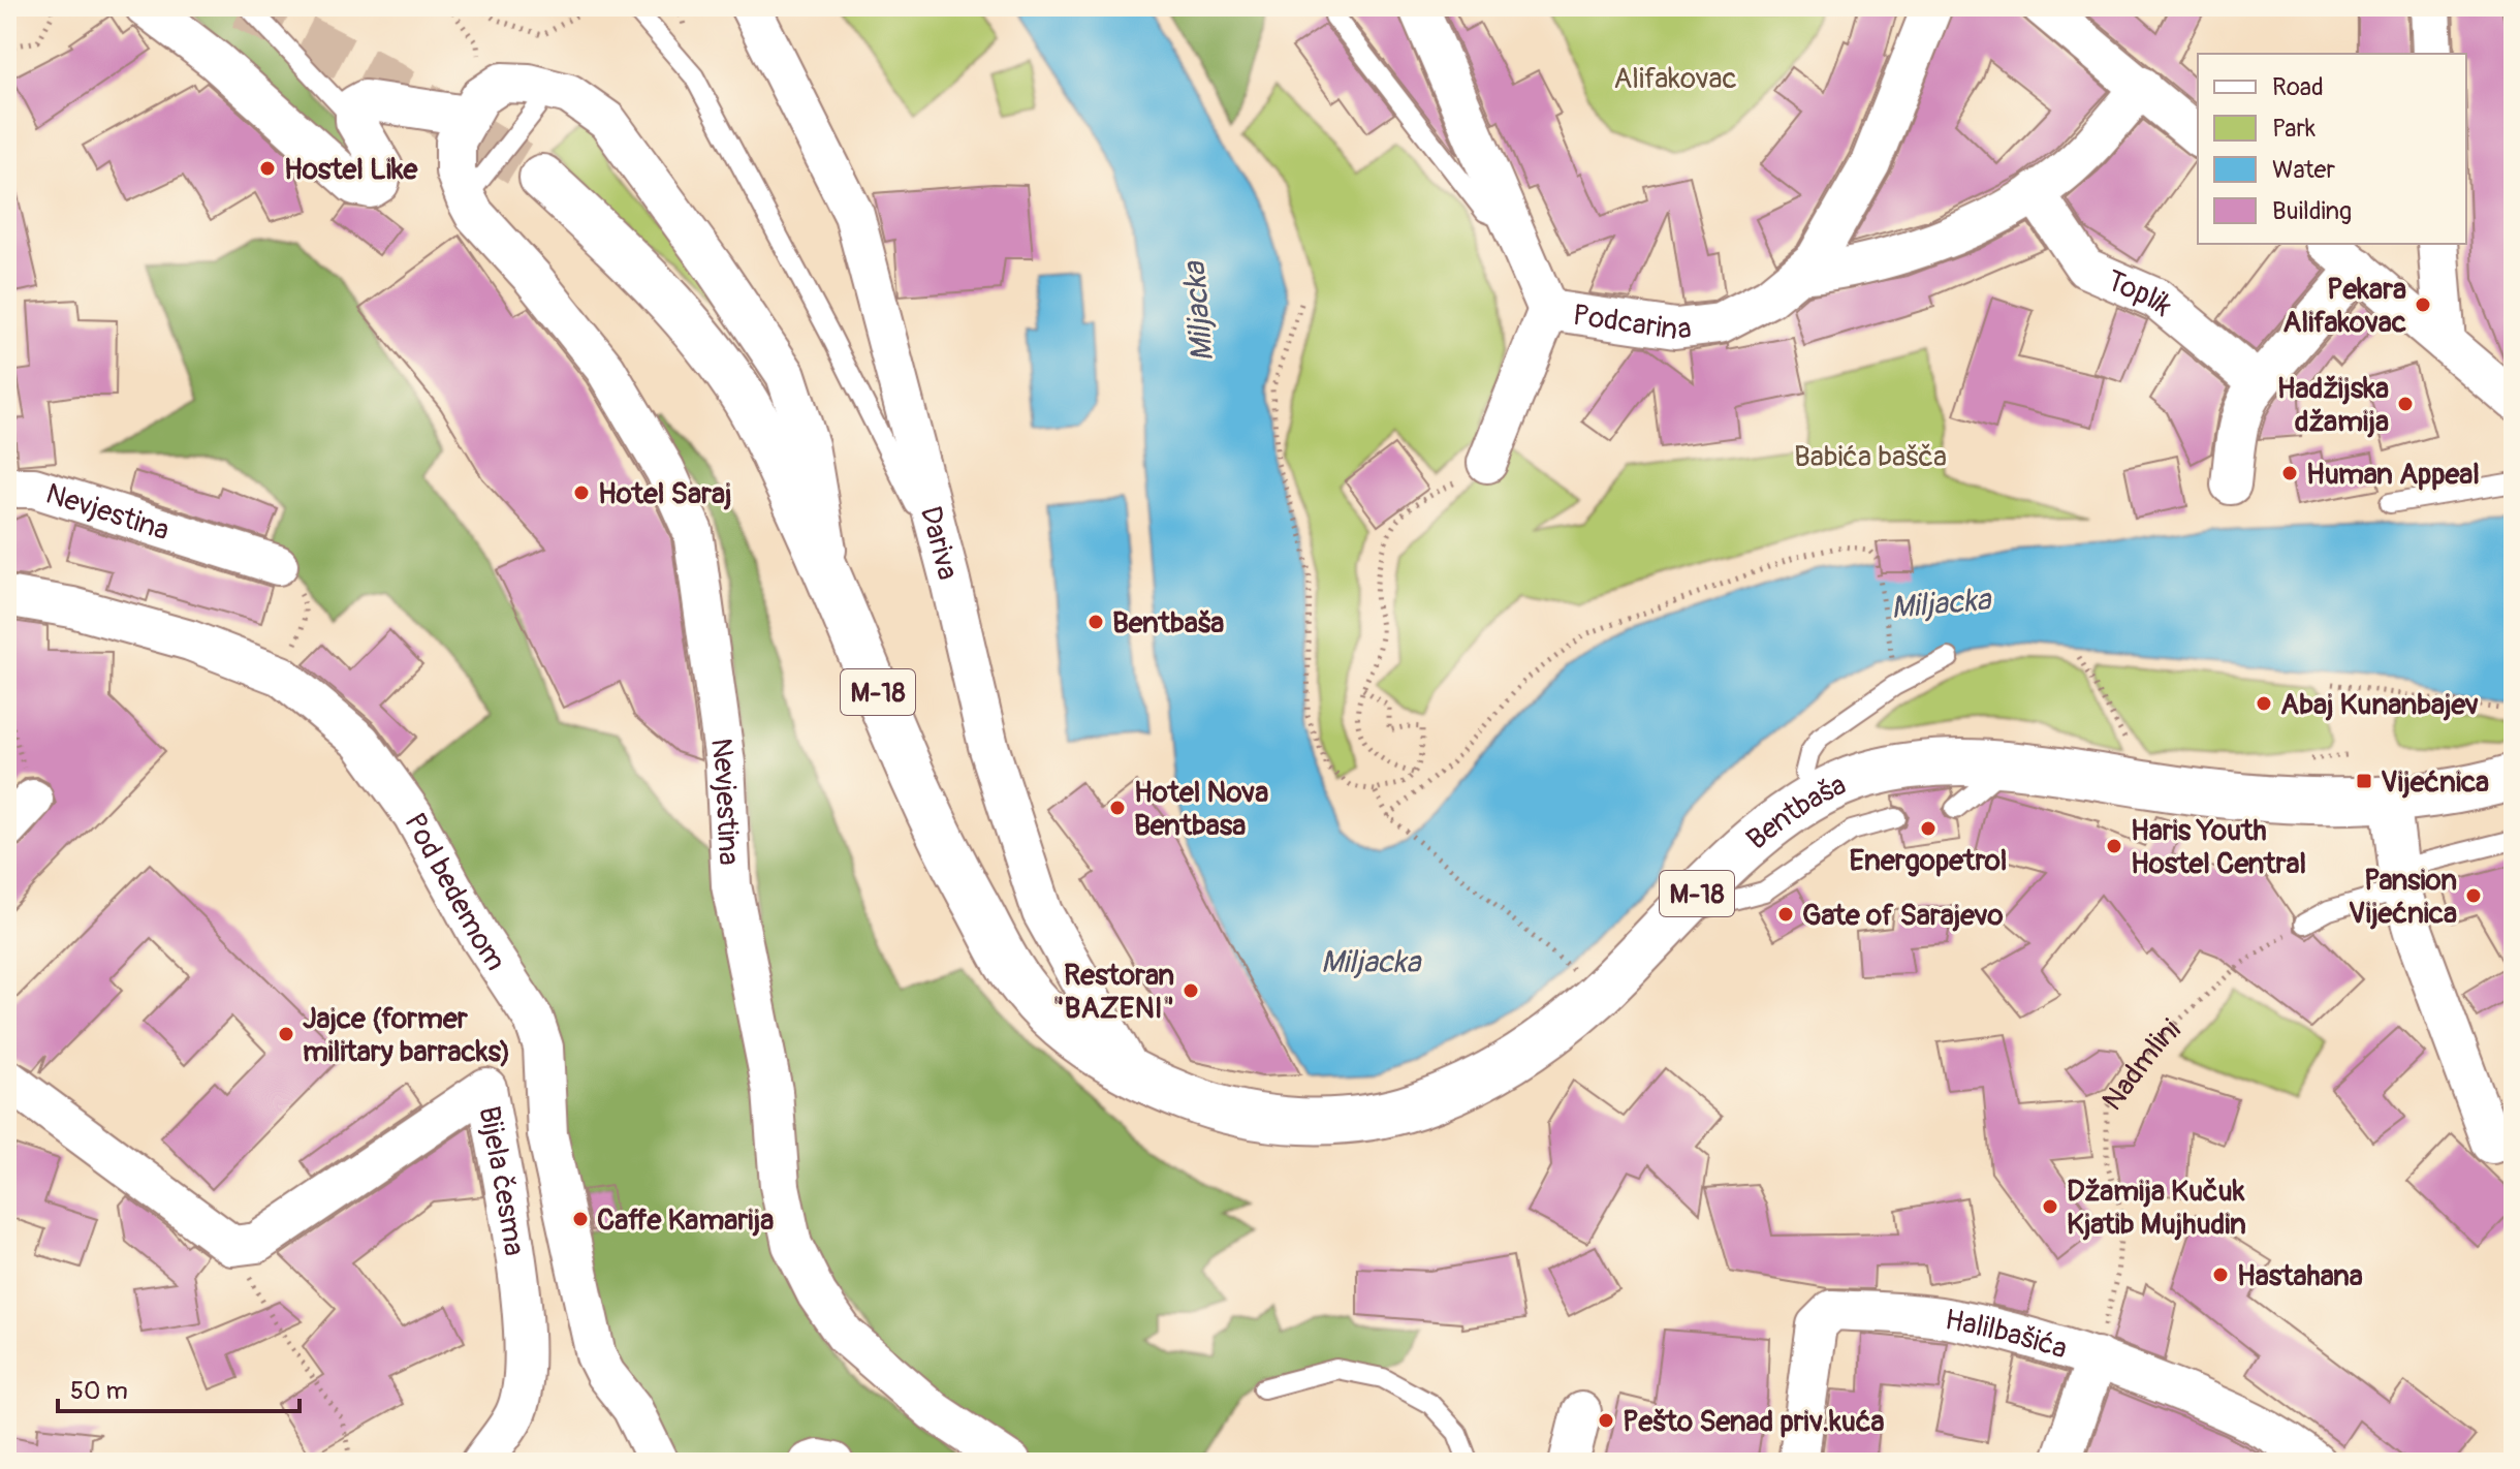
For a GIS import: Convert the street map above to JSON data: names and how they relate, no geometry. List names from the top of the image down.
{
  "streets": {
    "main road": ["M-18", "Bentbaša"],
    "street": [
      "Toplik",
      "Podcarina",
      "Nevjestina",
      "Dariva",
      "Pod bedemom",
      "Bijela česma",
      "Halilbašića"
    ],
    "path": ["Nadmlini"]
  },
  "crossings": [
    ["Dariva", "Bentbaša"],
    ["Nadmlini", "Halilbašića"]
  ],
  "water": ["Miljacka"],
  "parks": ["Alifakovac", "Babića bašča"],
  "places": {
    "other": [
      "Hostel Like",
      "Pekara Alifakovac",
      "Hadžijska džamija",
      "Human Appeal",
      "Hotel Saraj",
      "Bentbaša",
      "Abaj Kunanbajev",
      "Hotel Nova Bentbasa",
      "Energopetrol",
      "Haris Youth Hostel Central",
      "Pansion Vijećnica",
      "Gate of Sarajevo",
      "Restoran \"BAZENI\"",
      "Jajce (former military barracks)",
      "Džamija Kučuk Kjatib Mujhudin",
      "Caffe Kamarija",
      "Hastahana",
      "Pešto Senad priv.kuća"
    ],
    "transit": ["Vijećnica"]
  },
  "legend": [
    "Road",
    "Park",
    "Water",
    "Building"
  ],
  "scale_bar": "50 m"
}
